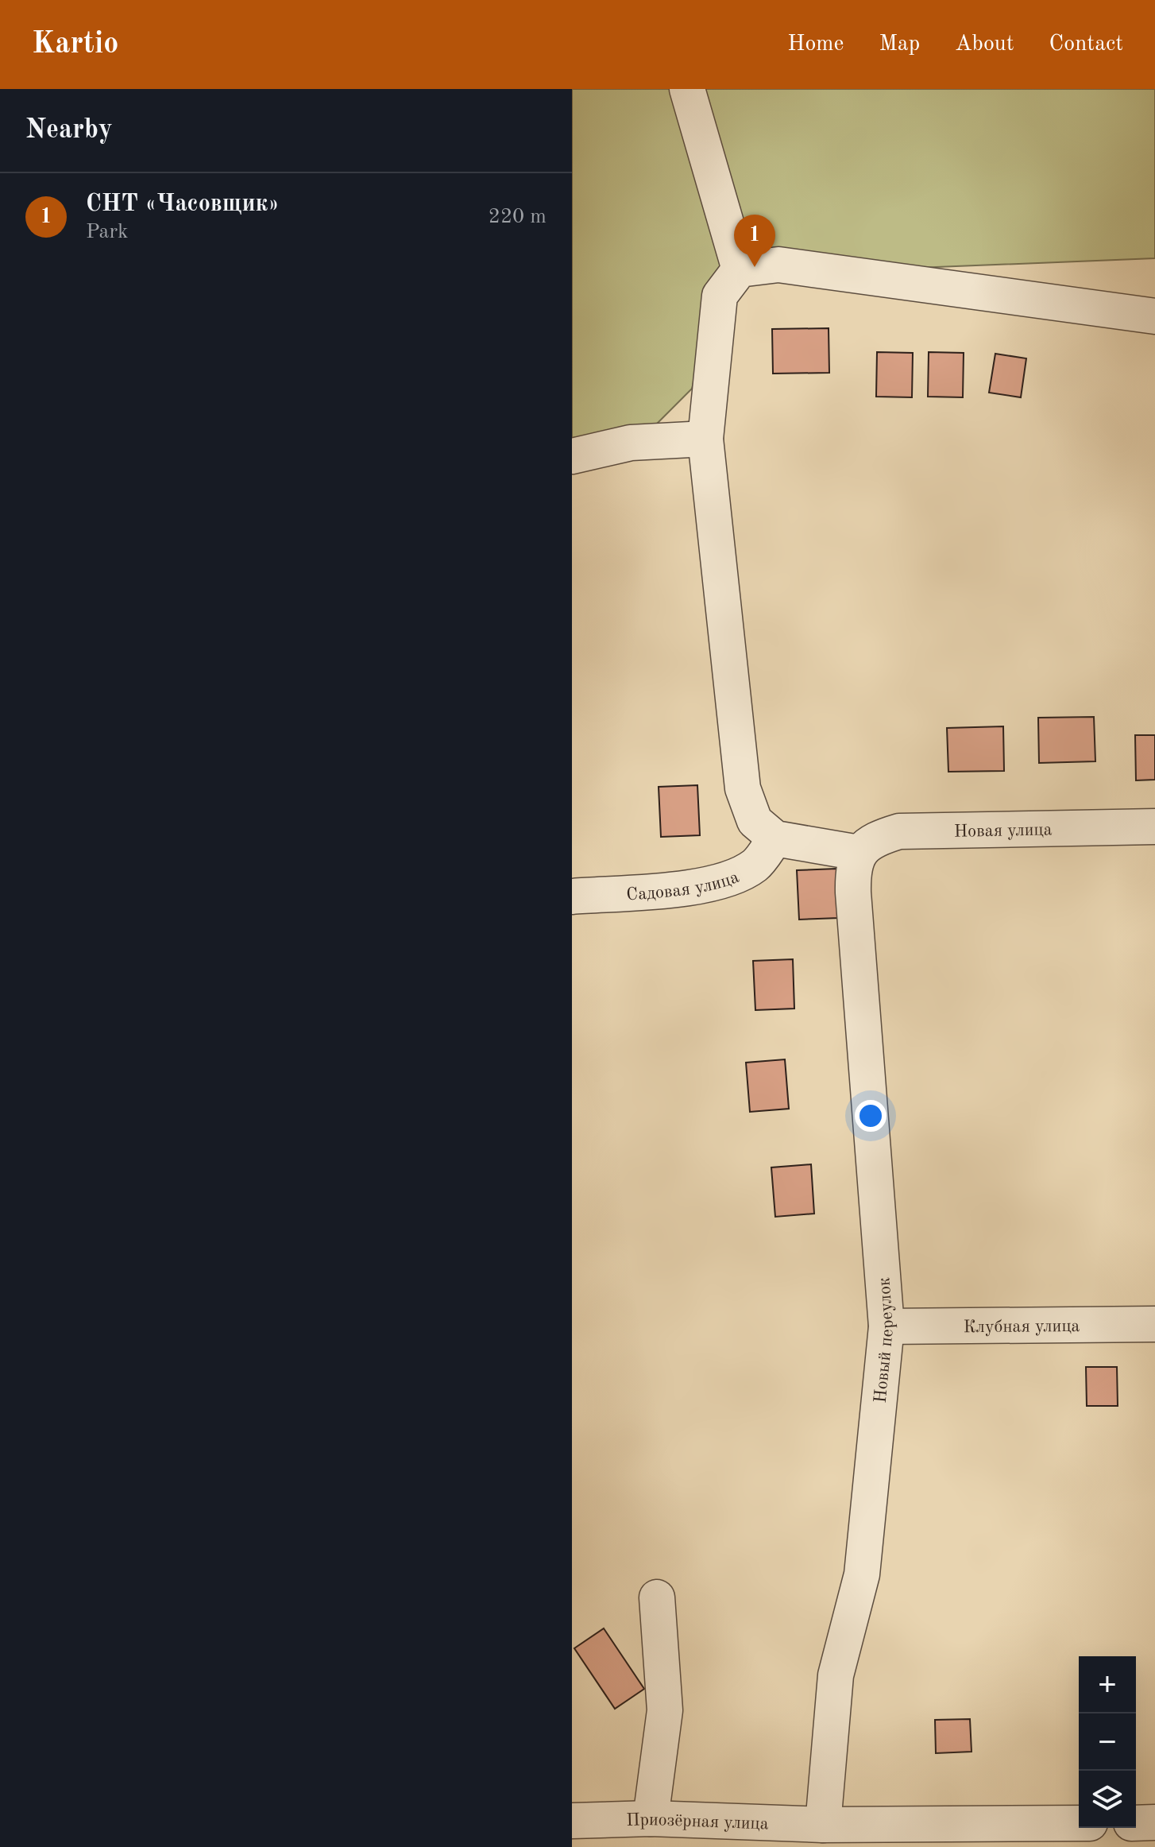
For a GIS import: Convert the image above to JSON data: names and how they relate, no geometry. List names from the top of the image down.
{
  "streets": {
    "street": [
      "Новая улица",
      "Садовая улица",
      "Клубная улица",
      "Новый переулок",
      "Приозёрная улица"
    ]
  },
  "crossings": [
    ["Новая улица", "Новый переулок"],
    ["Клубная улица", "Новый переулок"],
    ["Новый переулок", "Приозёрная улица"]
  ],
  "page": {
    "header": "Kartio",
    "nav": [
      "Home",
      "Map",
      "About",
      "Contact"
    ],
    "heading": "Nearby",
    "list": [
      {
        "mark": "1",
        "name": "СНТ «Часовщик»",
        "note": "Park",
        "value": "220 m"
      }
    ],
    "pins": "1",
    "map_buttons": ["+", "−"]
  }
}
